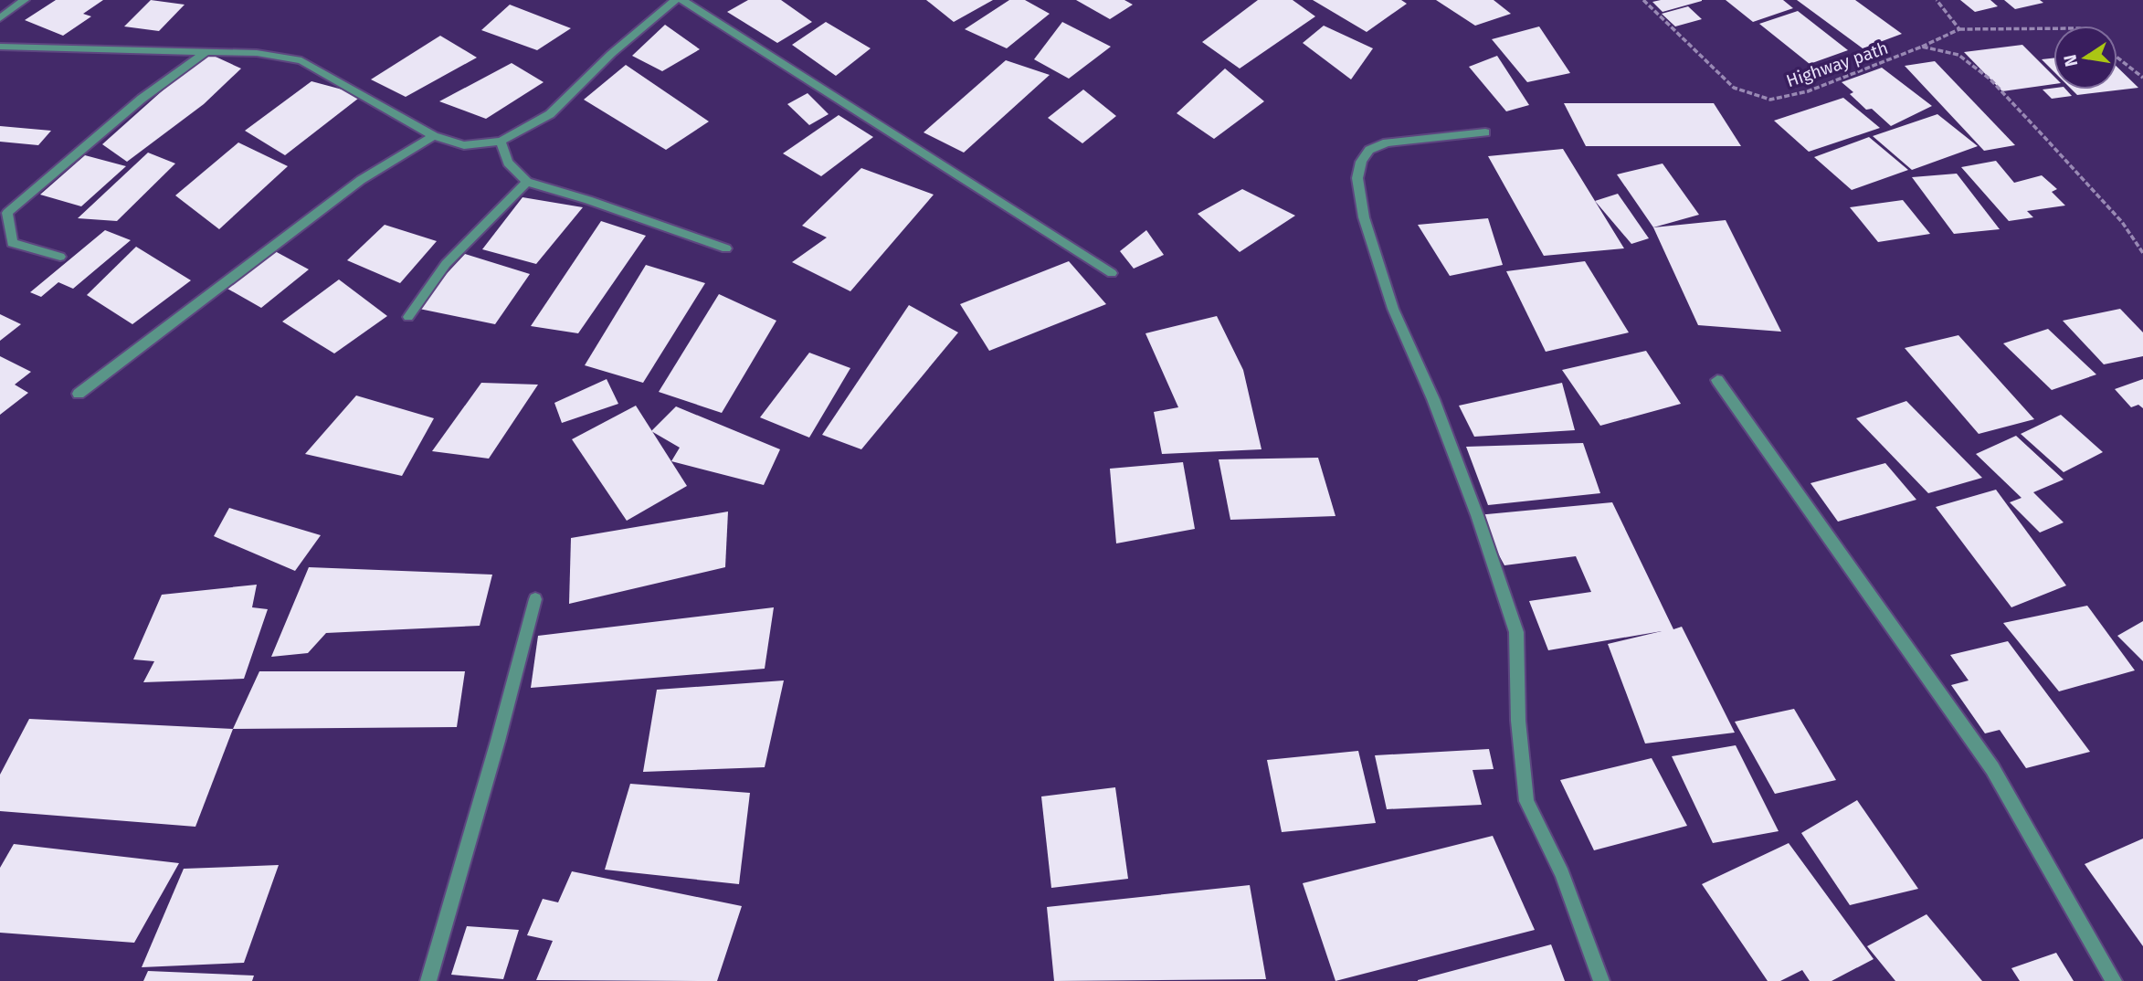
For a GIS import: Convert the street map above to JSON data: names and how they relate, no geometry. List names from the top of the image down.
{
  "streets": {
    "path": ["Highway path"]
  },
  "north": "left"
}
